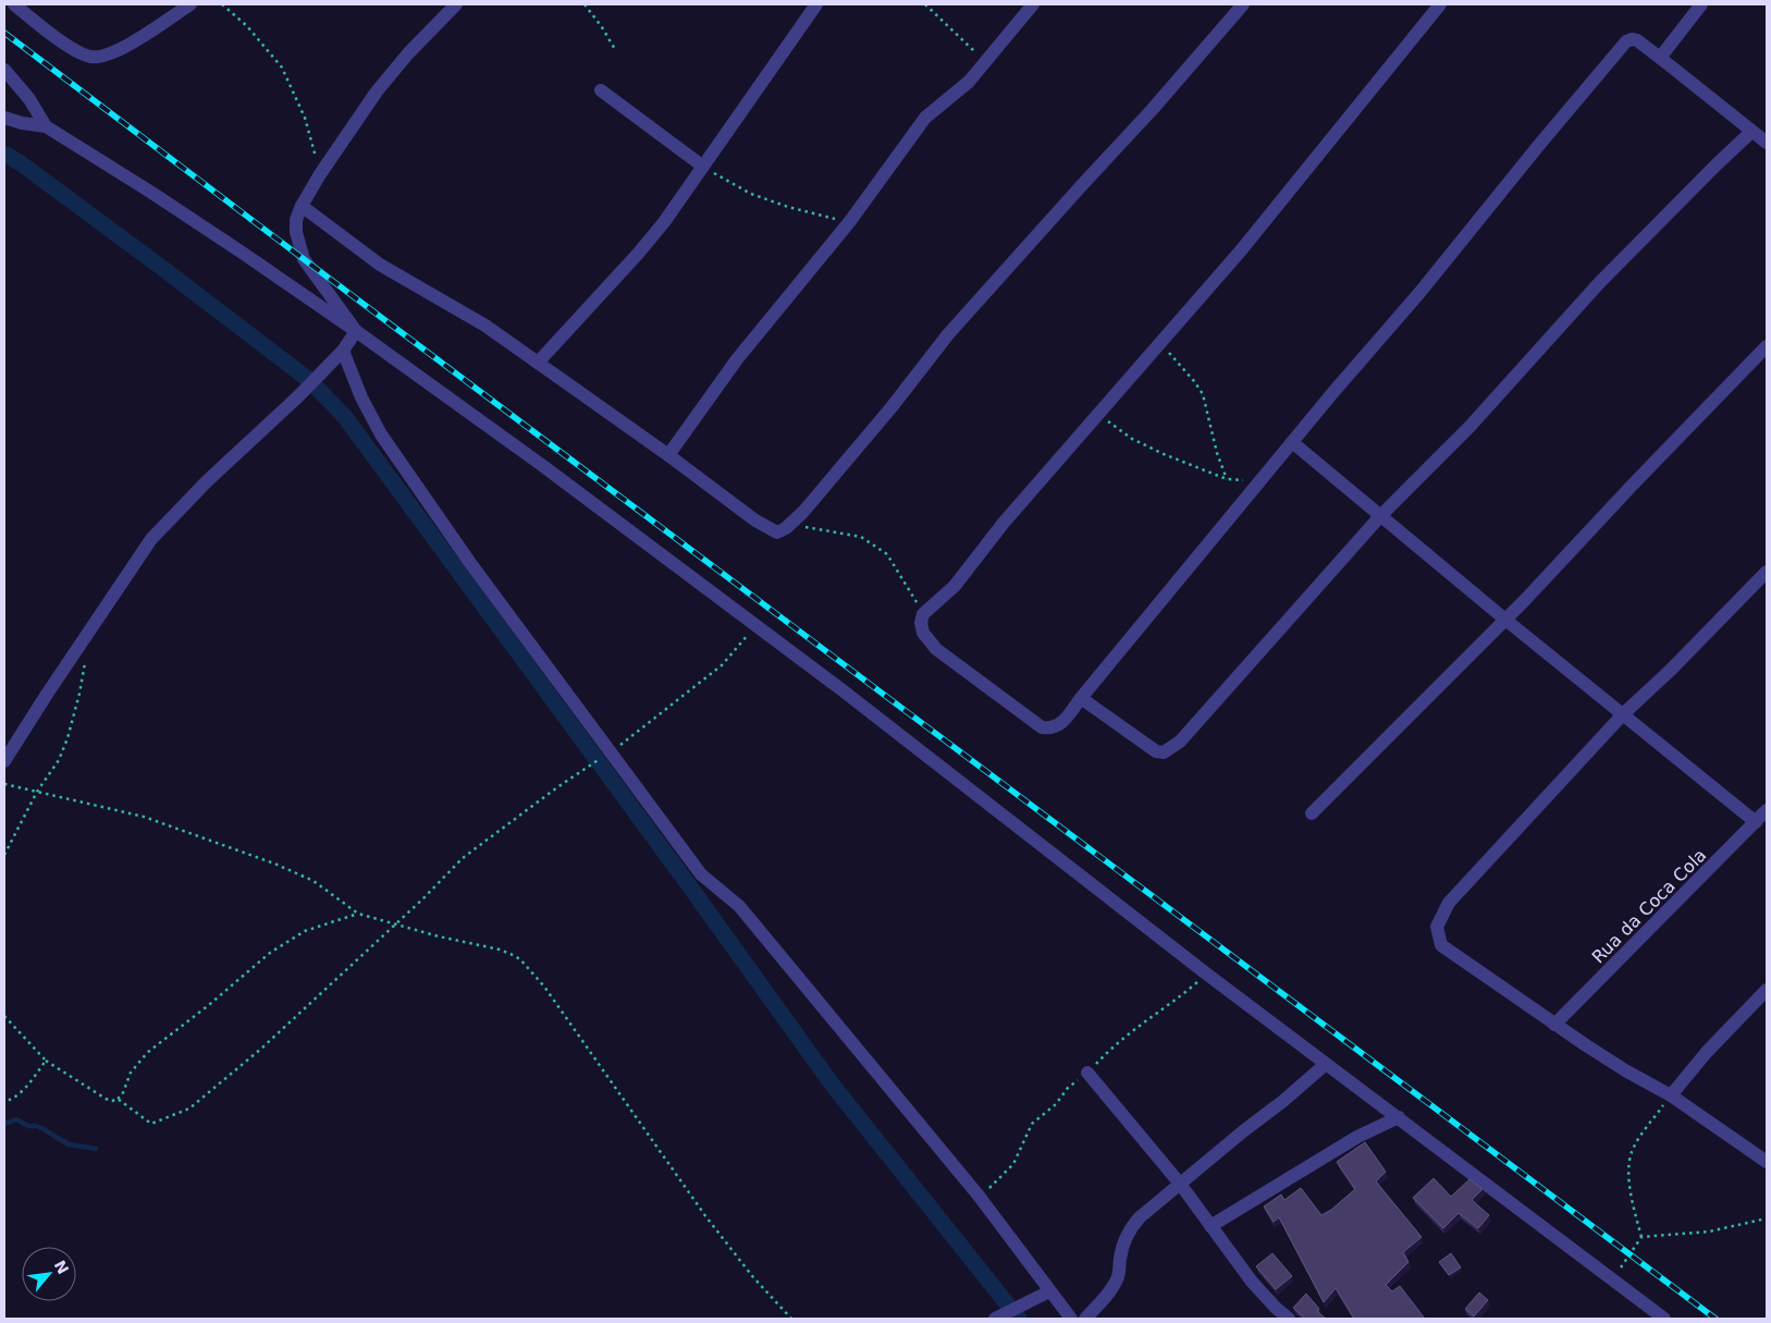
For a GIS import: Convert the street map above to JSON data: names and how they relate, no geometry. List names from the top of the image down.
{
  "streets": {
    "street": ["Rua da Coca Cola"]
  },
  "north": "top right"
}
